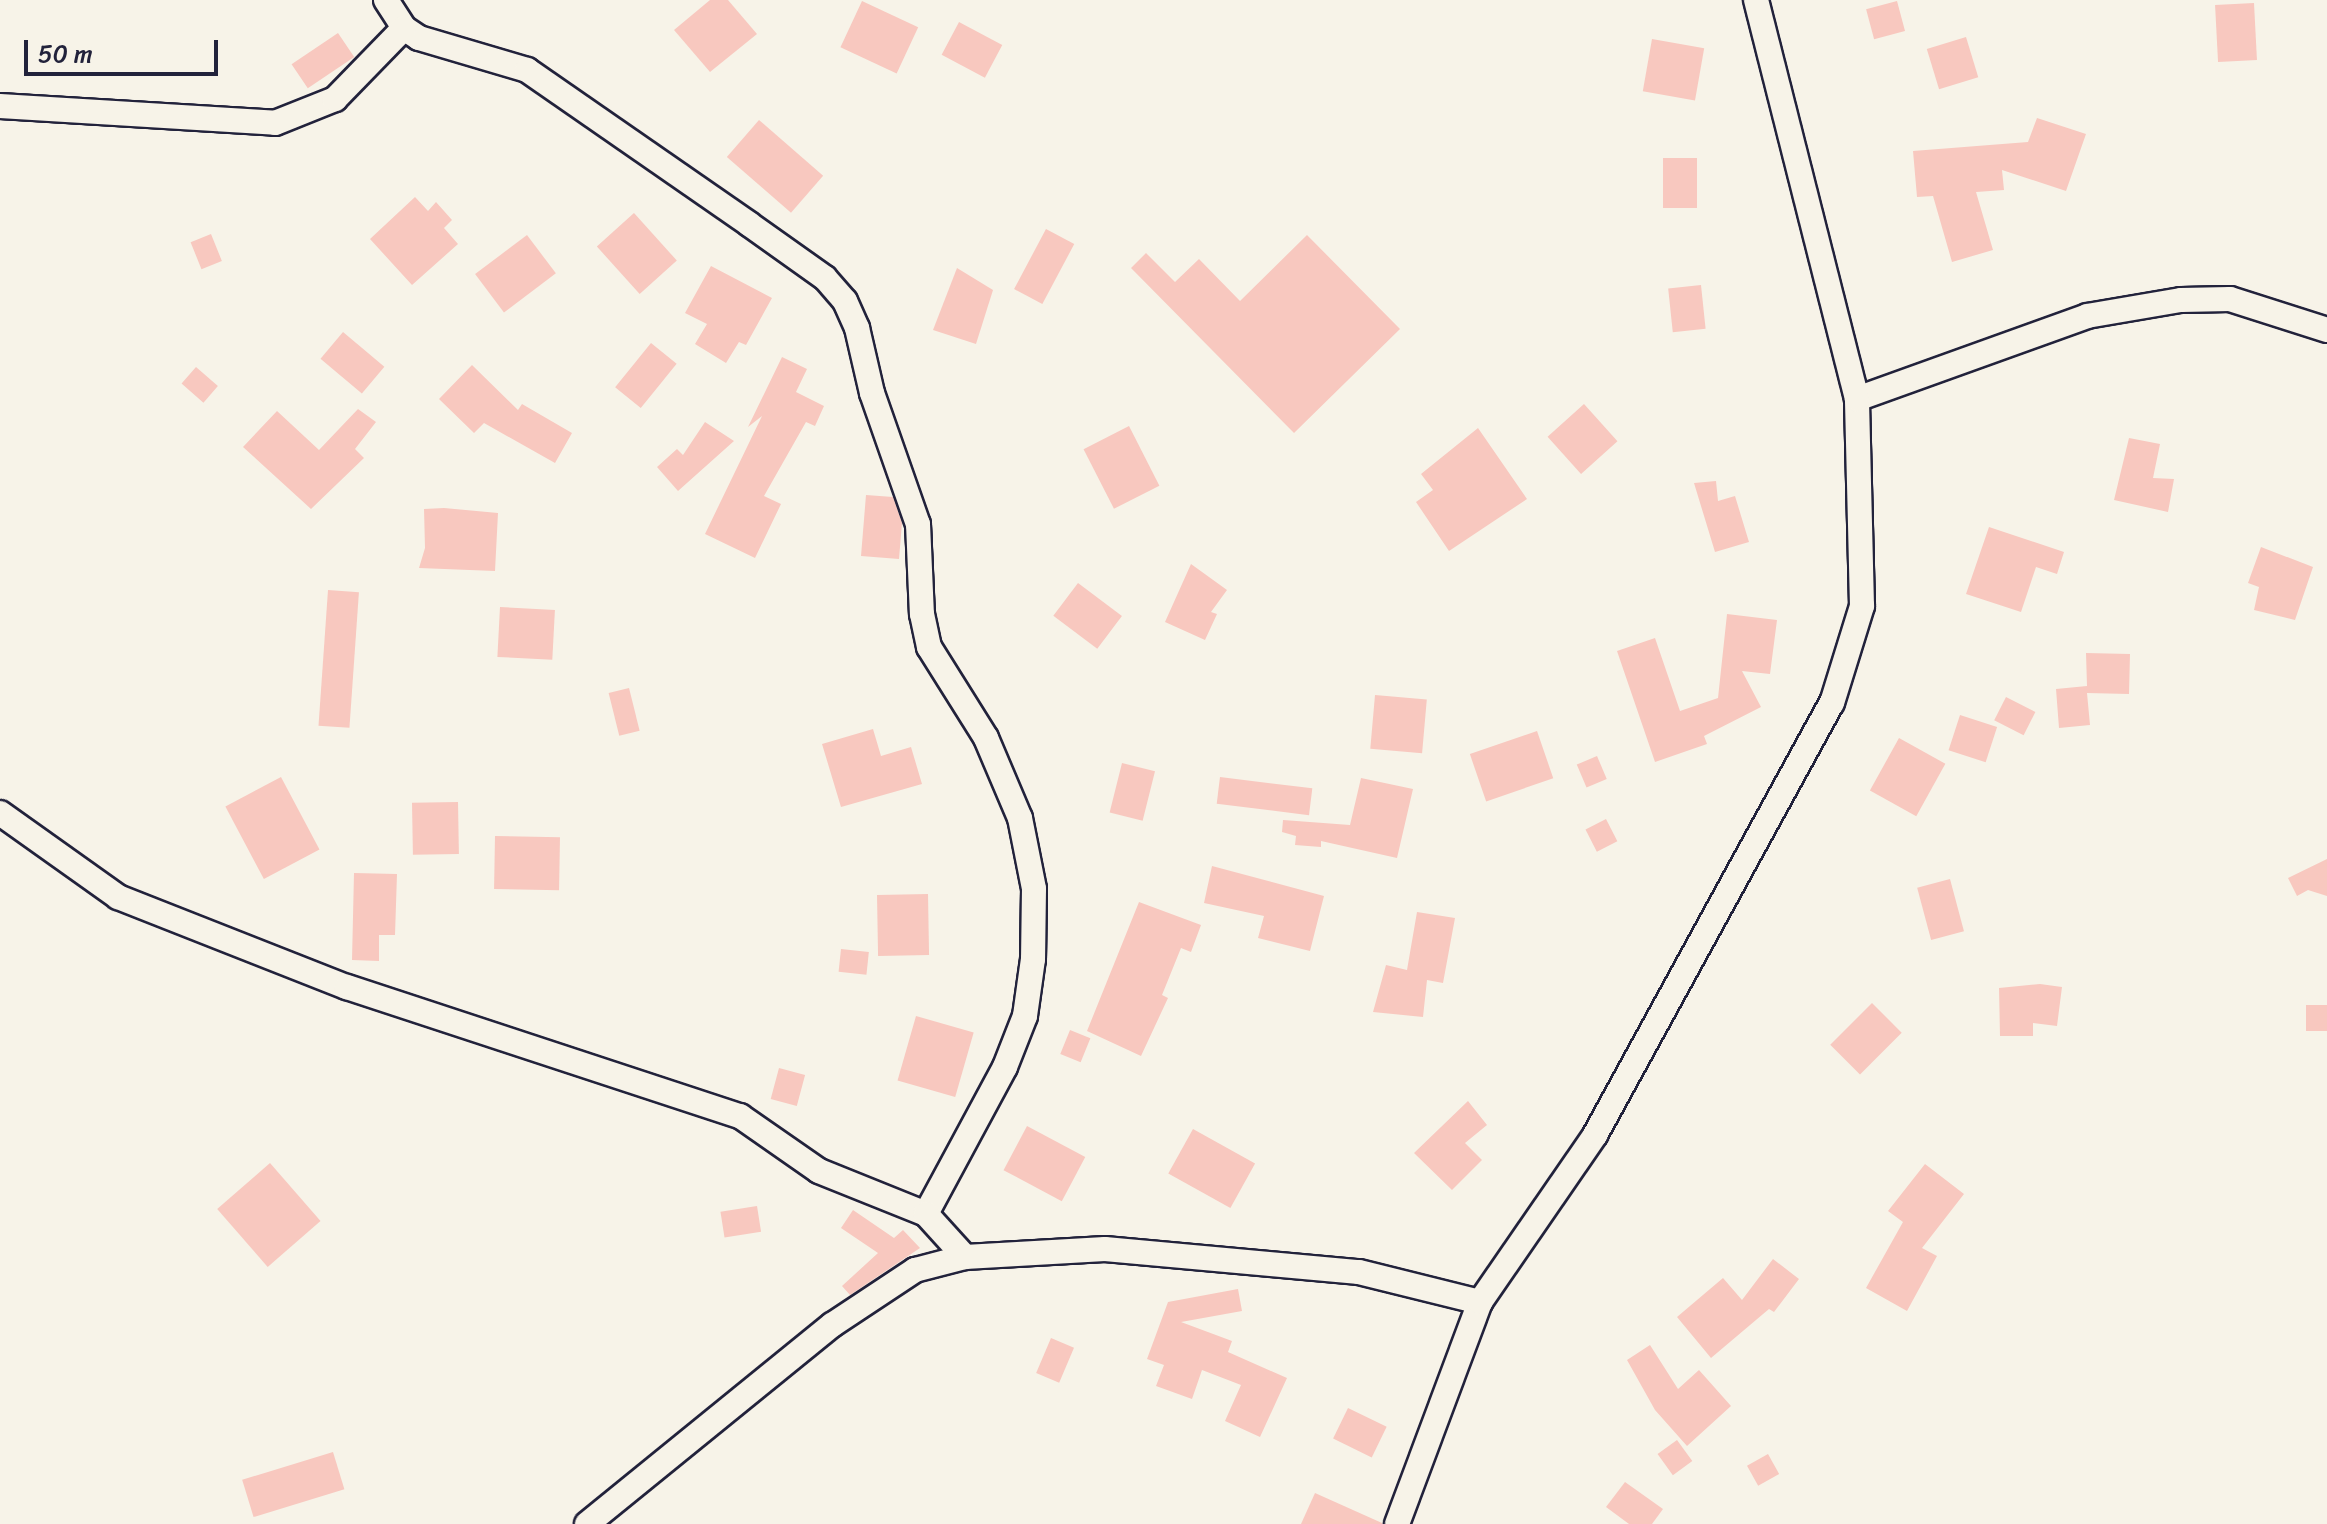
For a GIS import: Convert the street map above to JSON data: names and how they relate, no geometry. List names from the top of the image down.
{
  "scale_bar": "50 m"
}
